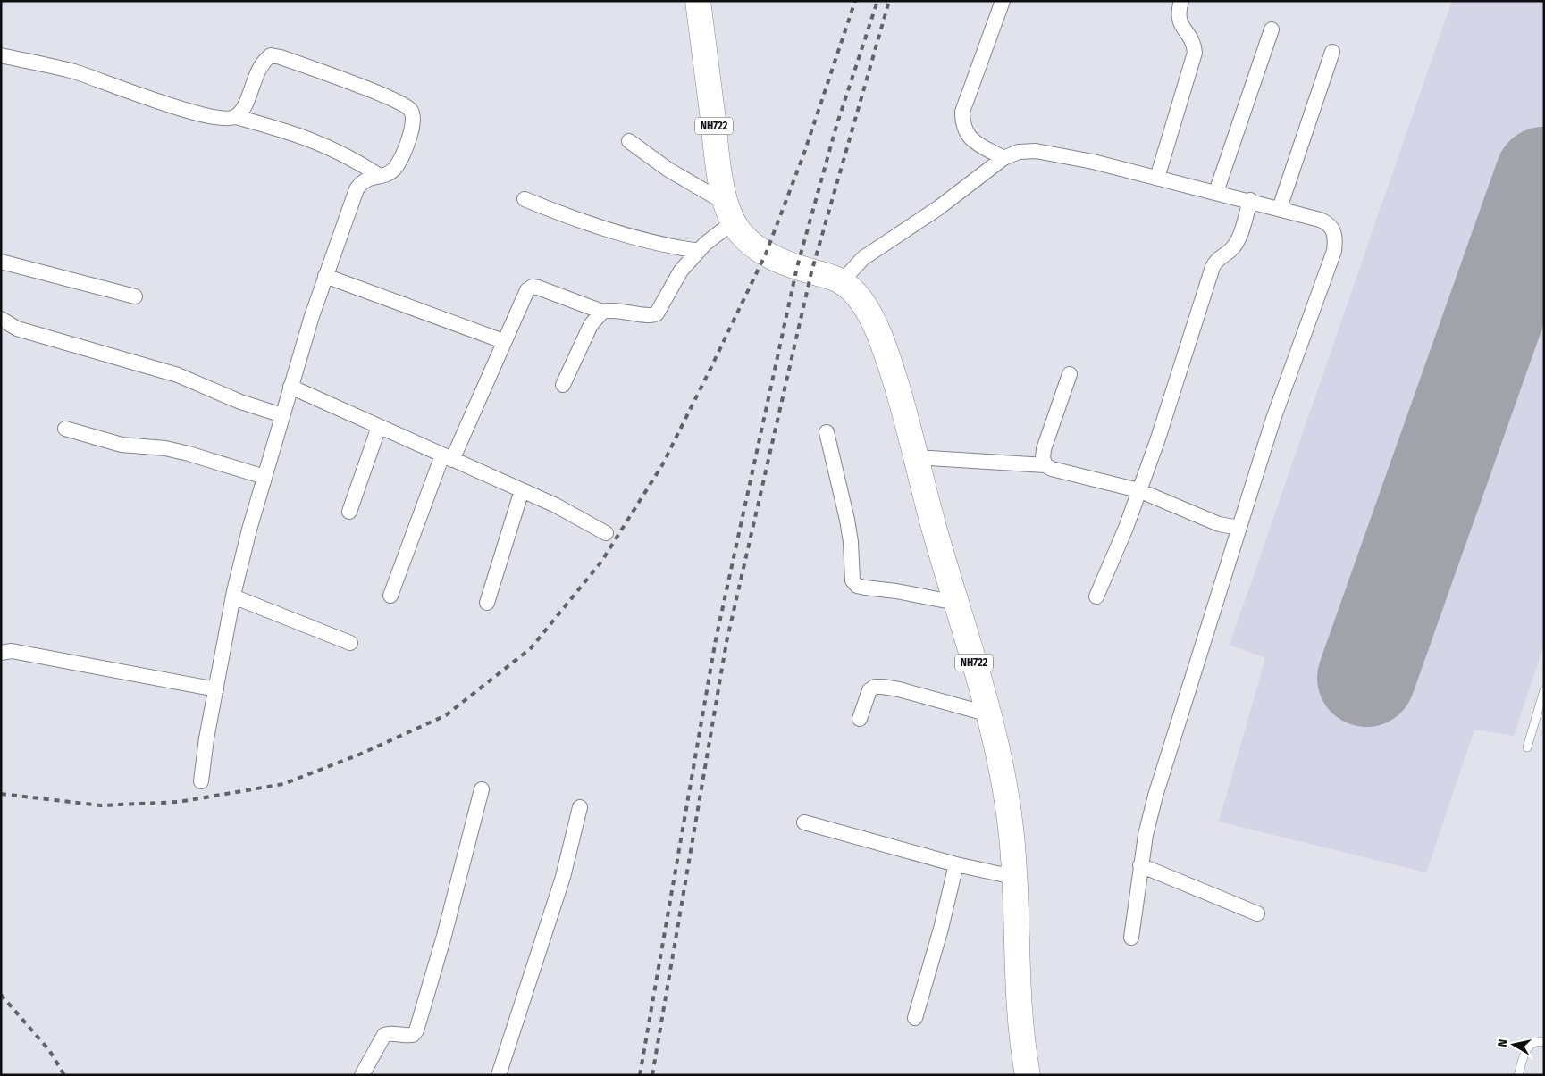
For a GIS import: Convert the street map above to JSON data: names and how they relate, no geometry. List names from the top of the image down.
{
  "streets": {
    "highway": ["NH722"]
  },
  "north": "left"
}
